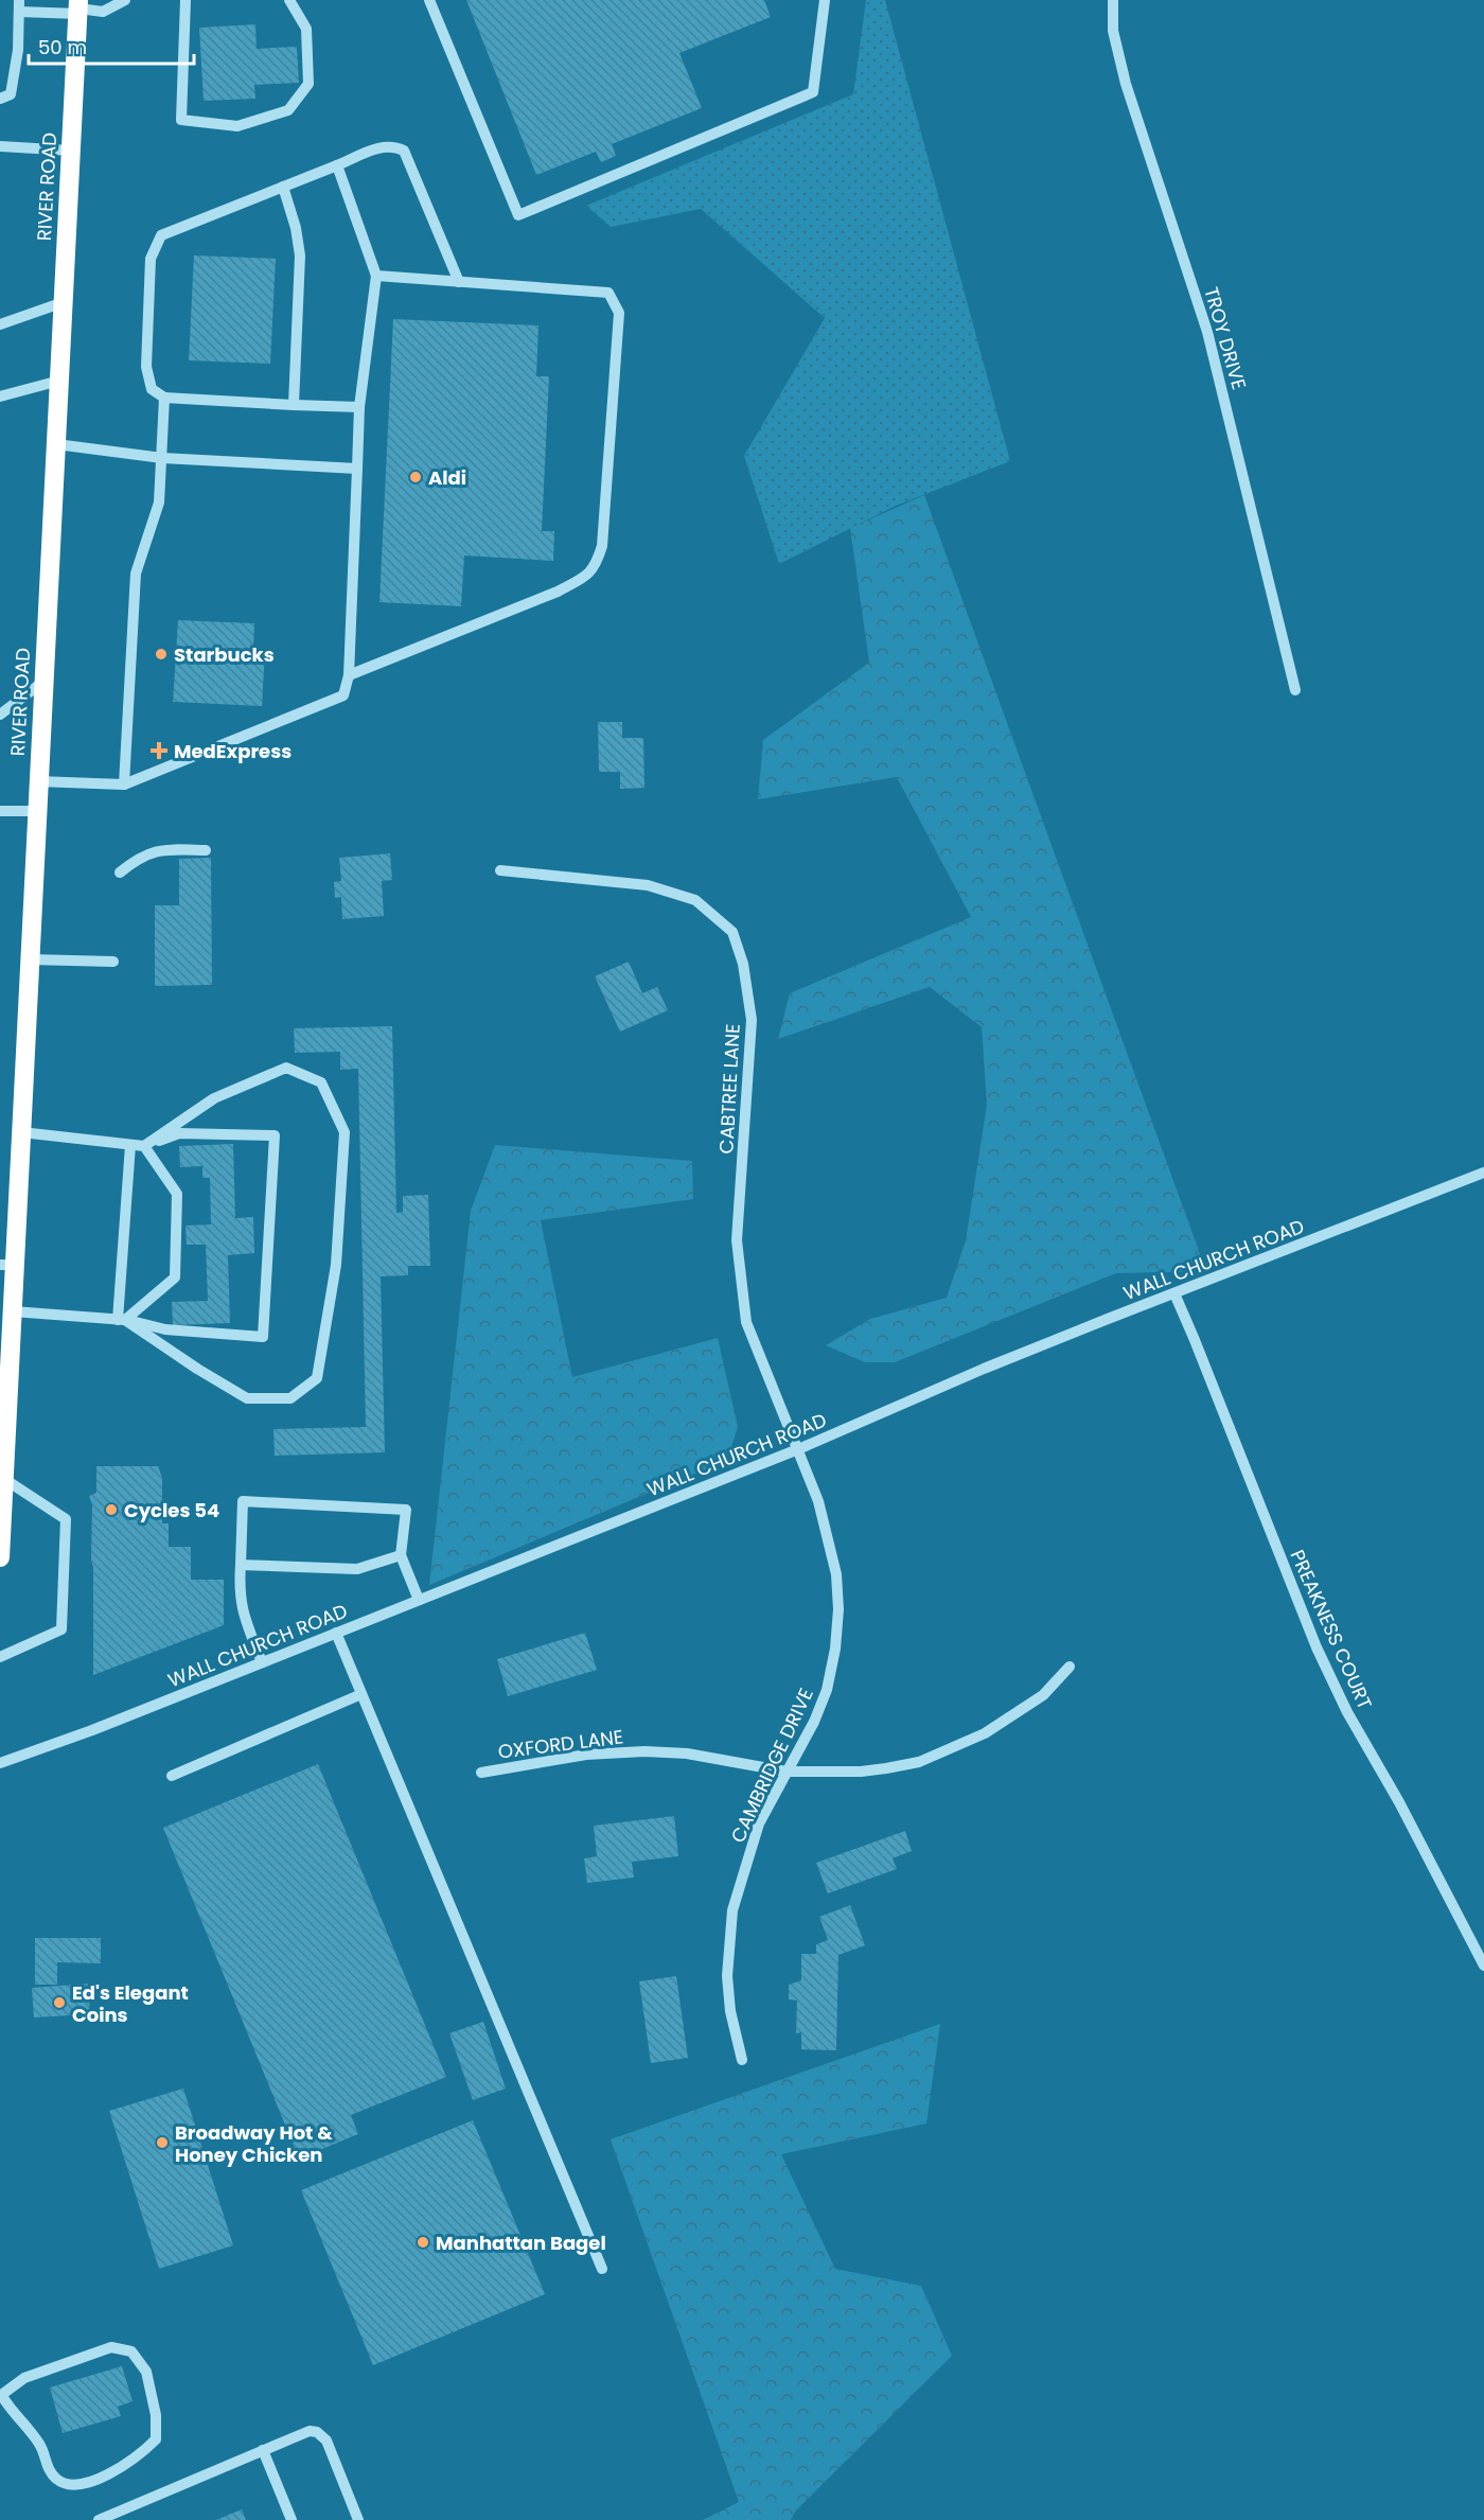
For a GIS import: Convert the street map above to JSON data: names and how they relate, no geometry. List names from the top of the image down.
{
  "streets": {
    "highway": ["RIVER ROAD"],
    "street": [
      "TROY DRIVE",
      "CABTREE LANE",
      "WALL CHURCH ROAD",
      "PREAKNESS COURT",
      "OXFORD LANE",
      "CAMBRIDGE DRIVE"
    ]
  },
  "crossings": [
    ["CABTREE LANE", "WALL CHURCH ROAD"],
    ["CABTREE LANE", "CAMBRIDGE DRIVE"],
    ["WALL CHURCH ROAD", "PREAKNESS COURT"],
    ["WALL CHURCH ROAD", "CAMBRIDGE DRIVE"],
    ["OXFORD LANE", "CAMBRIDGE DRIVE"]
  ],
  "places": {
    "other": [
      "Aldi",
      "Starbucks",
      "Cycles 54",
      "Ed's Elegant Coins",
      "Broadway Hot & Honey Chicken",
      "Manhattan Bagel"
    ],
    "health": ["MedExpress"]
  },
  "scale_bar": "50 m"
}
